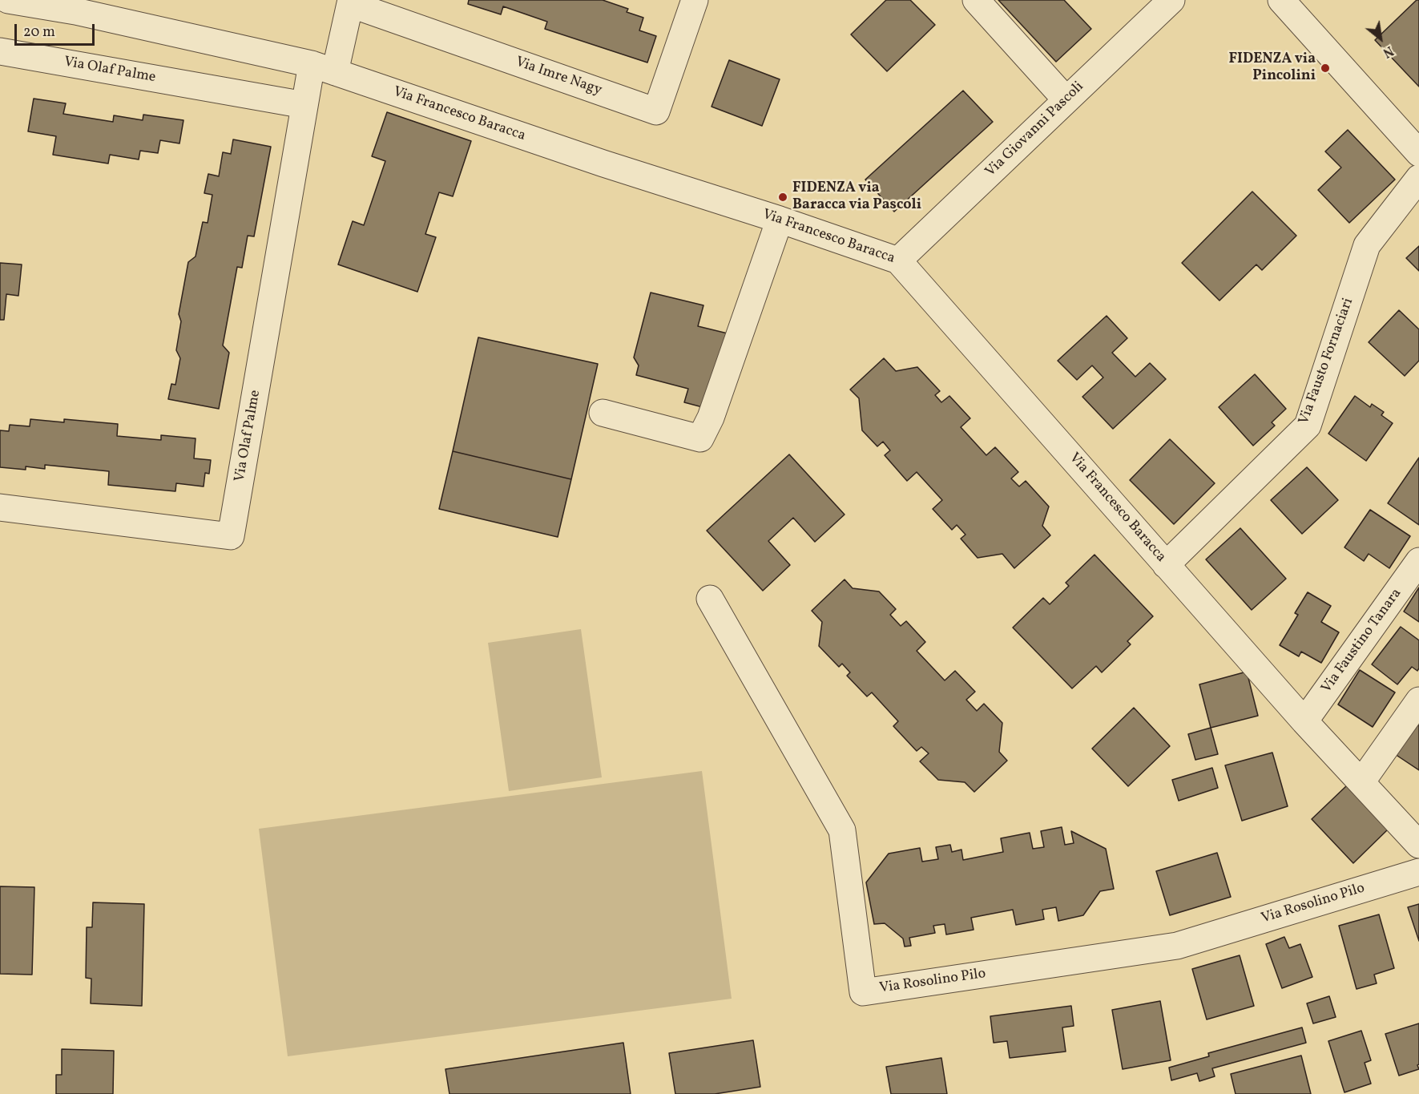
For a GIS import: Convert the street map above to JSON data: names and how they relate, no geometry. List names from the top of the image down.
{
  "streets": {
    "street": [
      "Via Olaf Palme",
      "Via Imre Nagy",
      "Via Francesco Baracca",
      "Via Giovanni Pascoli",
      "Via Fausto Fornaciari",
      "Via Faustino Tanara",
      "Via Rosolino Pilo"
    ]
  },
  "crossings": [
    ["Via Olaf Palme", "Via Imre Nagy"],
    ["Via Olaf Palme", "Via Francesco Baracca"],
    ["Via Imre Nagy", "Via Francesco Baracca"],
    ["Via Francesco Baracca", "Via Giovanni Pascoli"],
    ["Via Francesco Baracca", "Via Fausto Fornaciari"],
    ["Via Francesco Baracca", "Via Faustino Tanara"]
  ],
  "places": ["FIDENZA via Pincolini", "FIDENZA via Baracca via Pascoli"],
  "scale_bar": "20 m",
  "north": "bottom right"
}
